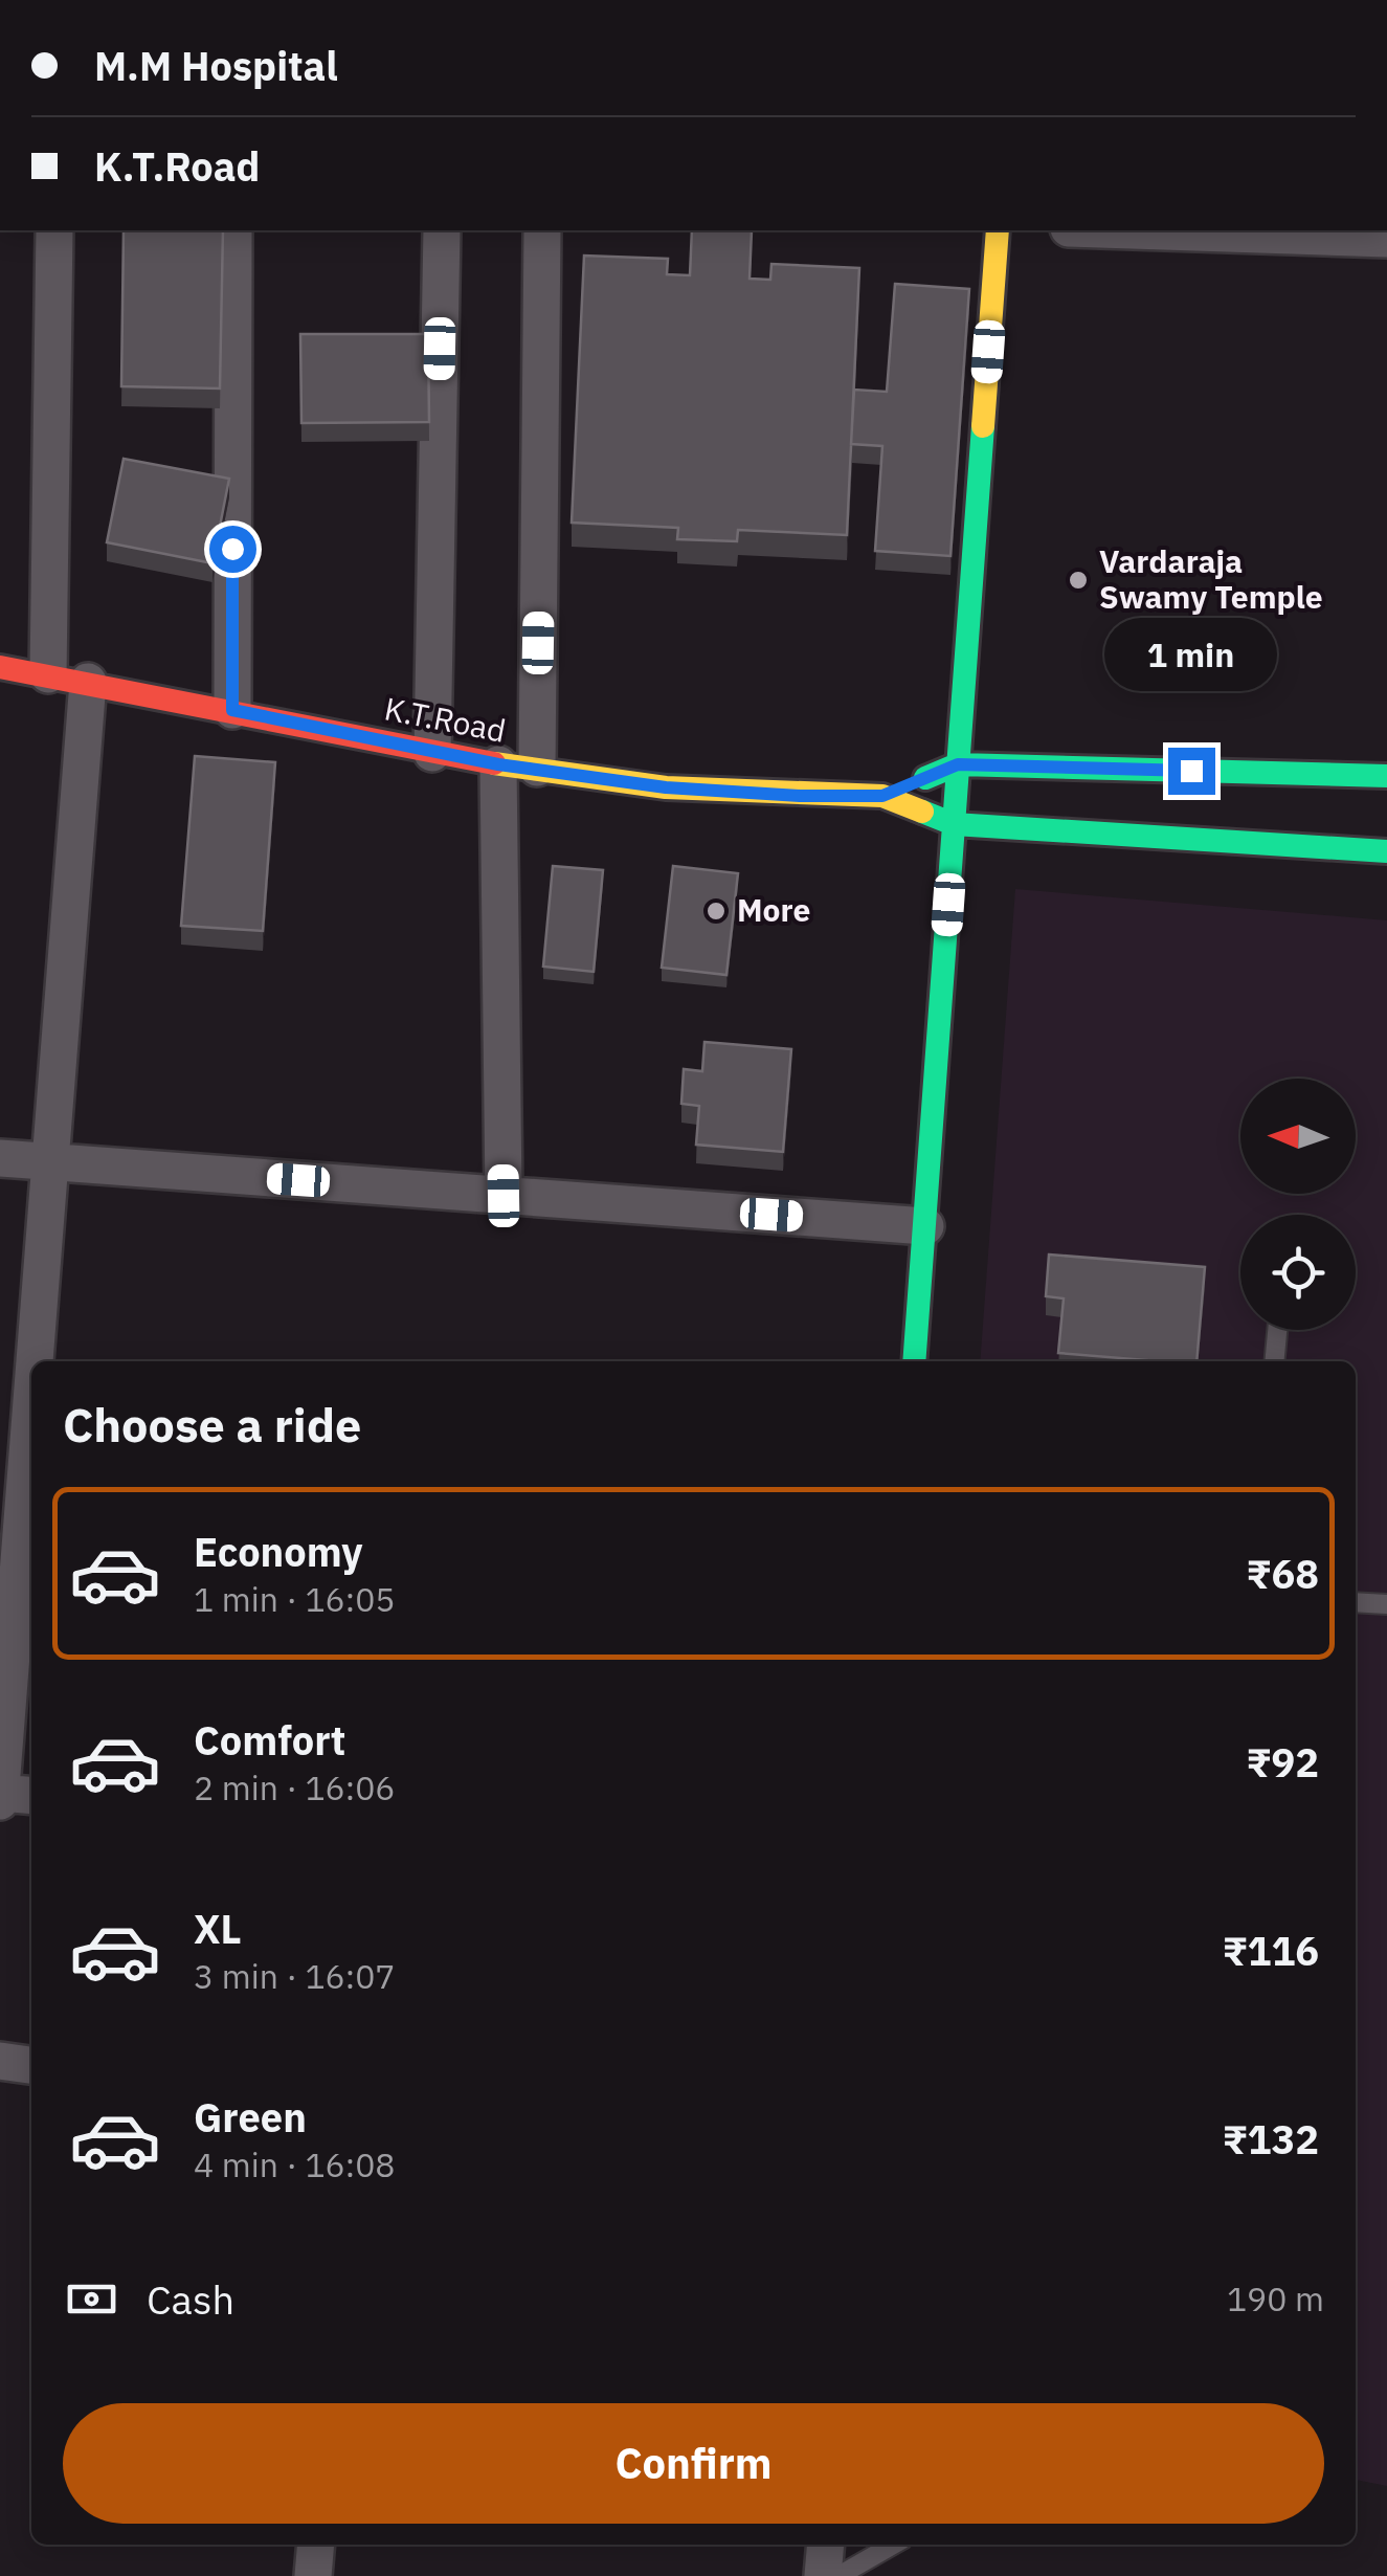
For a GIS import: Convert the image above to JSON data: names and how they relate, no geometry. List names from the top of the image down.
{
  "streets": {
    "main road": ["K.T.Road"]
  },
  "places": ["Vardaraja Swamy Temple", "More"],
  "north": "left",
  "page": {
    "banner": ["M.M Hospital", "K.T.Road"],
    "bubble": "1 min",
    "heading": "Choose a ride",
    "list": [
      {
        "name": "Economy",
        "note": "1 min · 16:05",
        "value": "₹68"
      },
      {
        "name": "Comfort",
        "note": "2 min · 16:06",
        "value": "₹92"
      },
      {
        "name": "XL",
        "note": "3 min · 16:07",
        "value": "₹116"
      },
      {
        "name": "Green",
        "note": "4 min · 16:08",
        "value": "₹132"
      }
    ],
    "pay": ["Cash", "190 m"],
    "buttons": "Confirm"
  }
}
